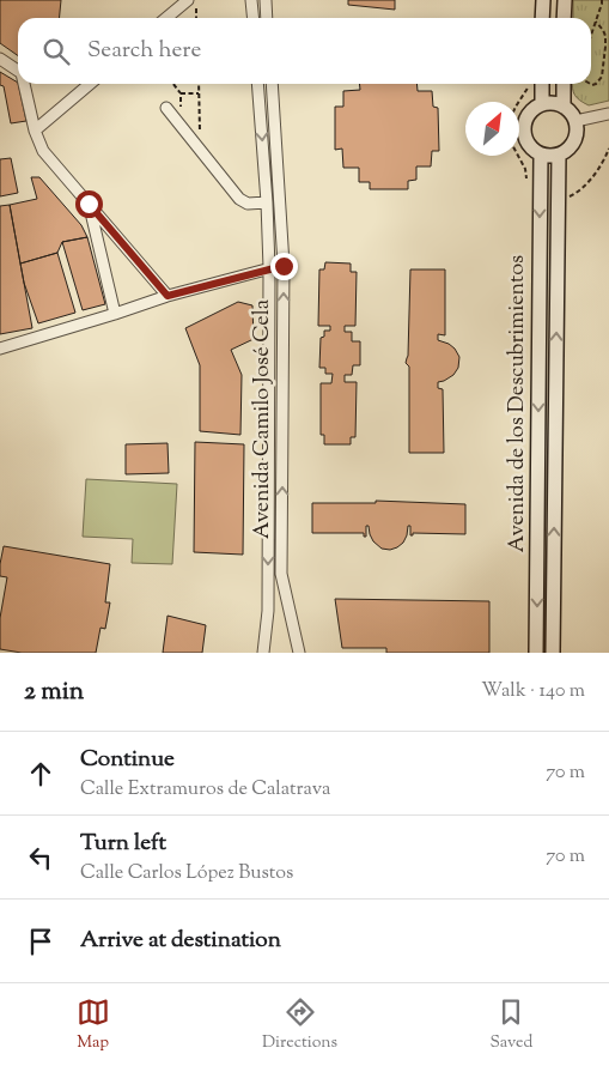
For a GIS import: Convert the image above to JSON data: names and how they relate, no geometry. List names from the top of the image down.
{
  "streets": {
    "street": ["Avenida de los Descubrimientos", "Avenida Camilo José Cela"]
  },
  "north": "top right",
  "page": {
    "search": "Search here",
    "heading": ["2 min", "Walk · 140 m"],
    "list": [
      ["Continue", "Calle Extramuros de Calatrava", "70 m"],
      ["Turn left", "Calle Carlos López Bustos", "70 m"],
      "Arrive at destination"
    ],
    "nav": ["Map", "Directions", "Saved"]
  }
}
